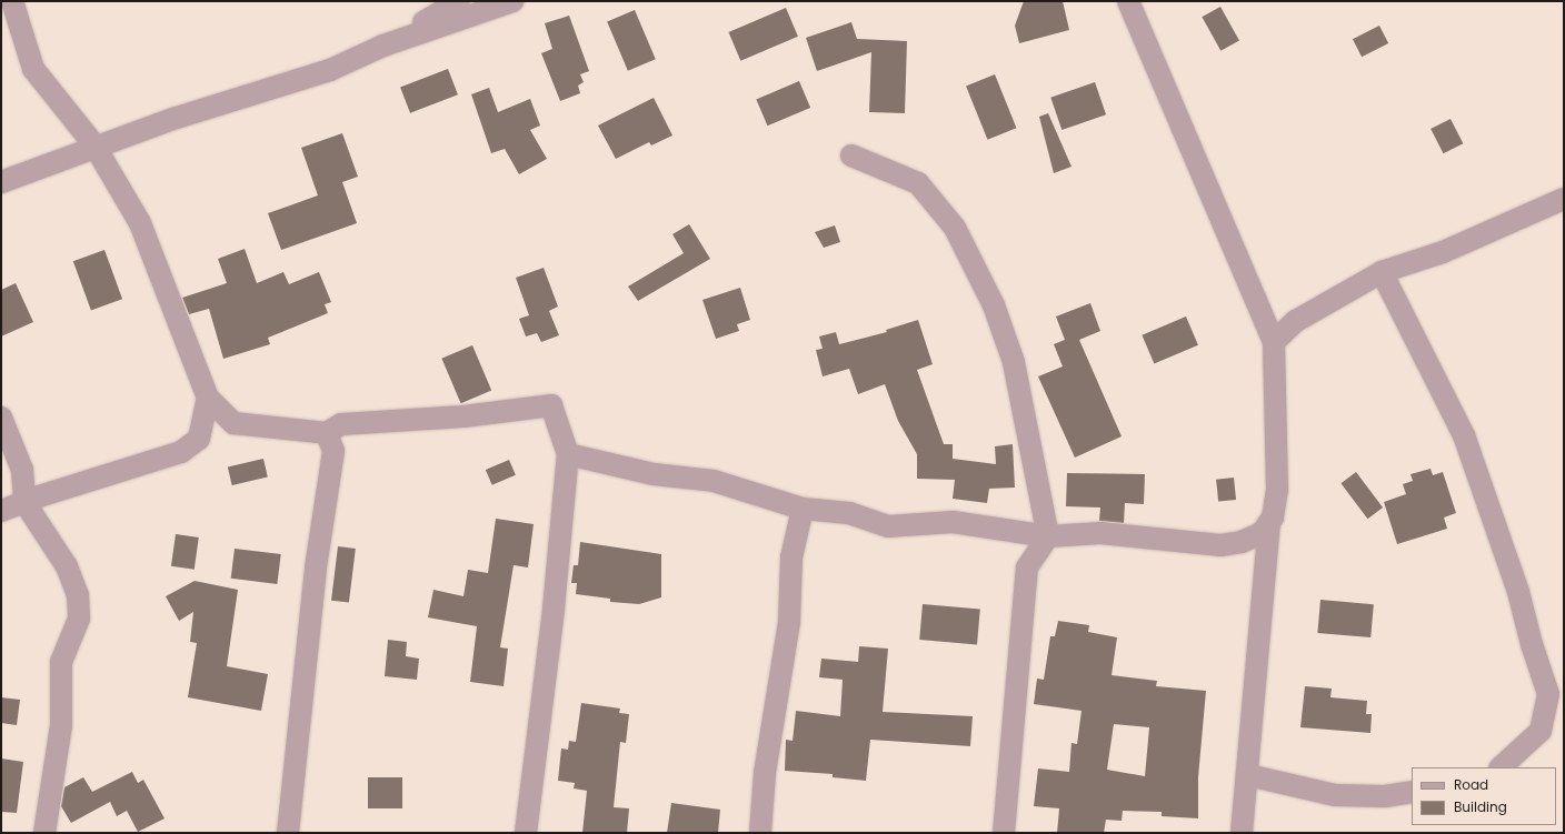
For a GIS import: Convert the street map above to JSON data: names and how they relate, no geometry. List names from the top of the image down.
{
  "legend": ["Road", "Building"]
}
